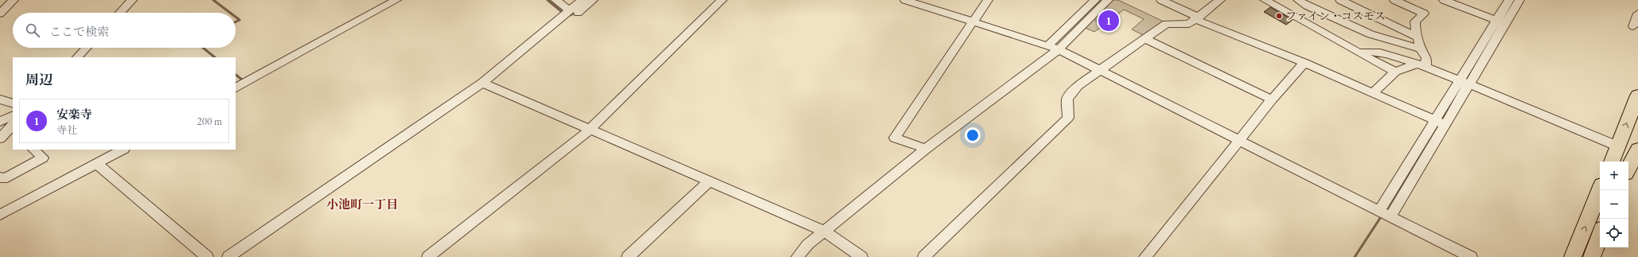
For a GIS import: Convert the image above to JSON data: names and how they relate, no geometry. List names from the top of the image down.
{
  "districts": ["小池町一丁目"],
  "places": ["ファイン・コスモス"],
  "page": {
    "pins": "1",
    "search": "ここで検索",
    "heading": "周辺",
    "list": [
      {
        "mark": "1",
        "name": "安楽寺",
        "note": "寺社",
        "value": "200 m"
      }
    ],
    "map_buttons": ["+", "−"]
  }
}
